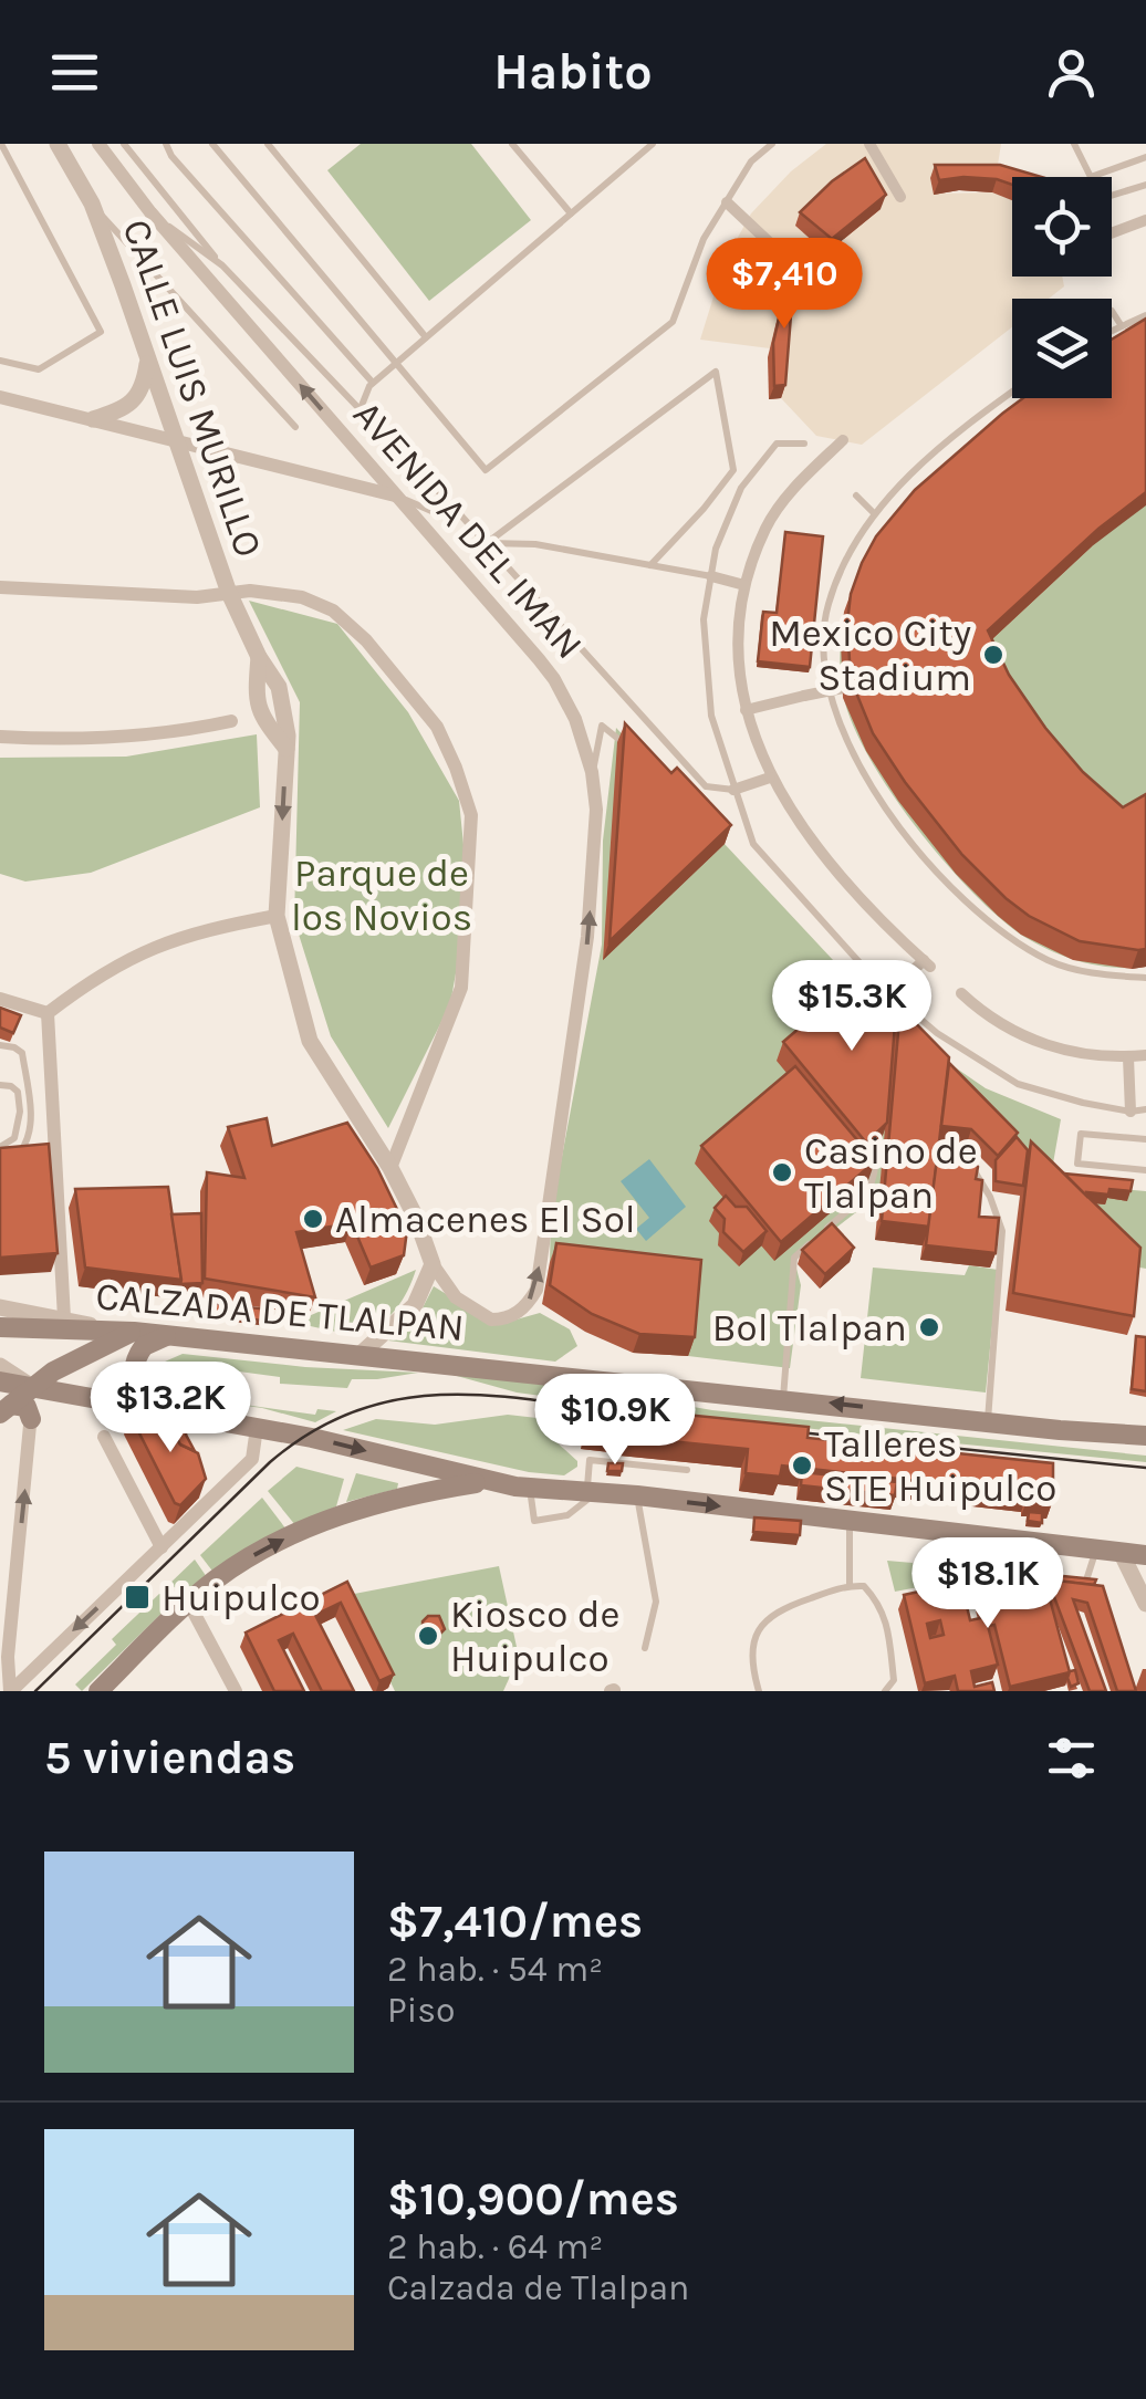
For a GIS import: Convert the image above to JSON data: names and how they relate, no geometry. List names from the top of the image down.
{
  "streets": {
    "main road": ["CALZADA DE TLALPAN"],
    "street": ["CALLE LUIS MURILLO", "AVENIDA DEL IMAN"]
  },
  "crossings": [
    ["CALLE LUIS MURILLO", "AVENIDA DEL IMAN"]
  ],
  "parks": ["Parque de los Novios"],
  "places": {
    "other": [
      "Mexico City Stadium",
      "Casino de Tlalpan",
      "Almacenes El Sol",
      "Bol Tlalpan",
      "Talleres STE Huipulco",
      "Kiosco de Huipulco"
    ],
    "transit": ["Huipulco"]
  },
  "page": {
    "header": "Habito",
    "price": [
      "$7,410",
      "$15.3K",
      "$13.2K",
      "$10.9K",
      "$18.1K"
    ],
    "heading": "5 viviendas",
    "list": [
      {
        "name": "$7,410/mes",
        "note": "2 hab. · 54 m² · Piso"
      },
      {
        "name": "$10,900/mes",
        "note": "2 hab. · 64 m² · Calzada de Tlalpan"
      }
    ]
  }
}
